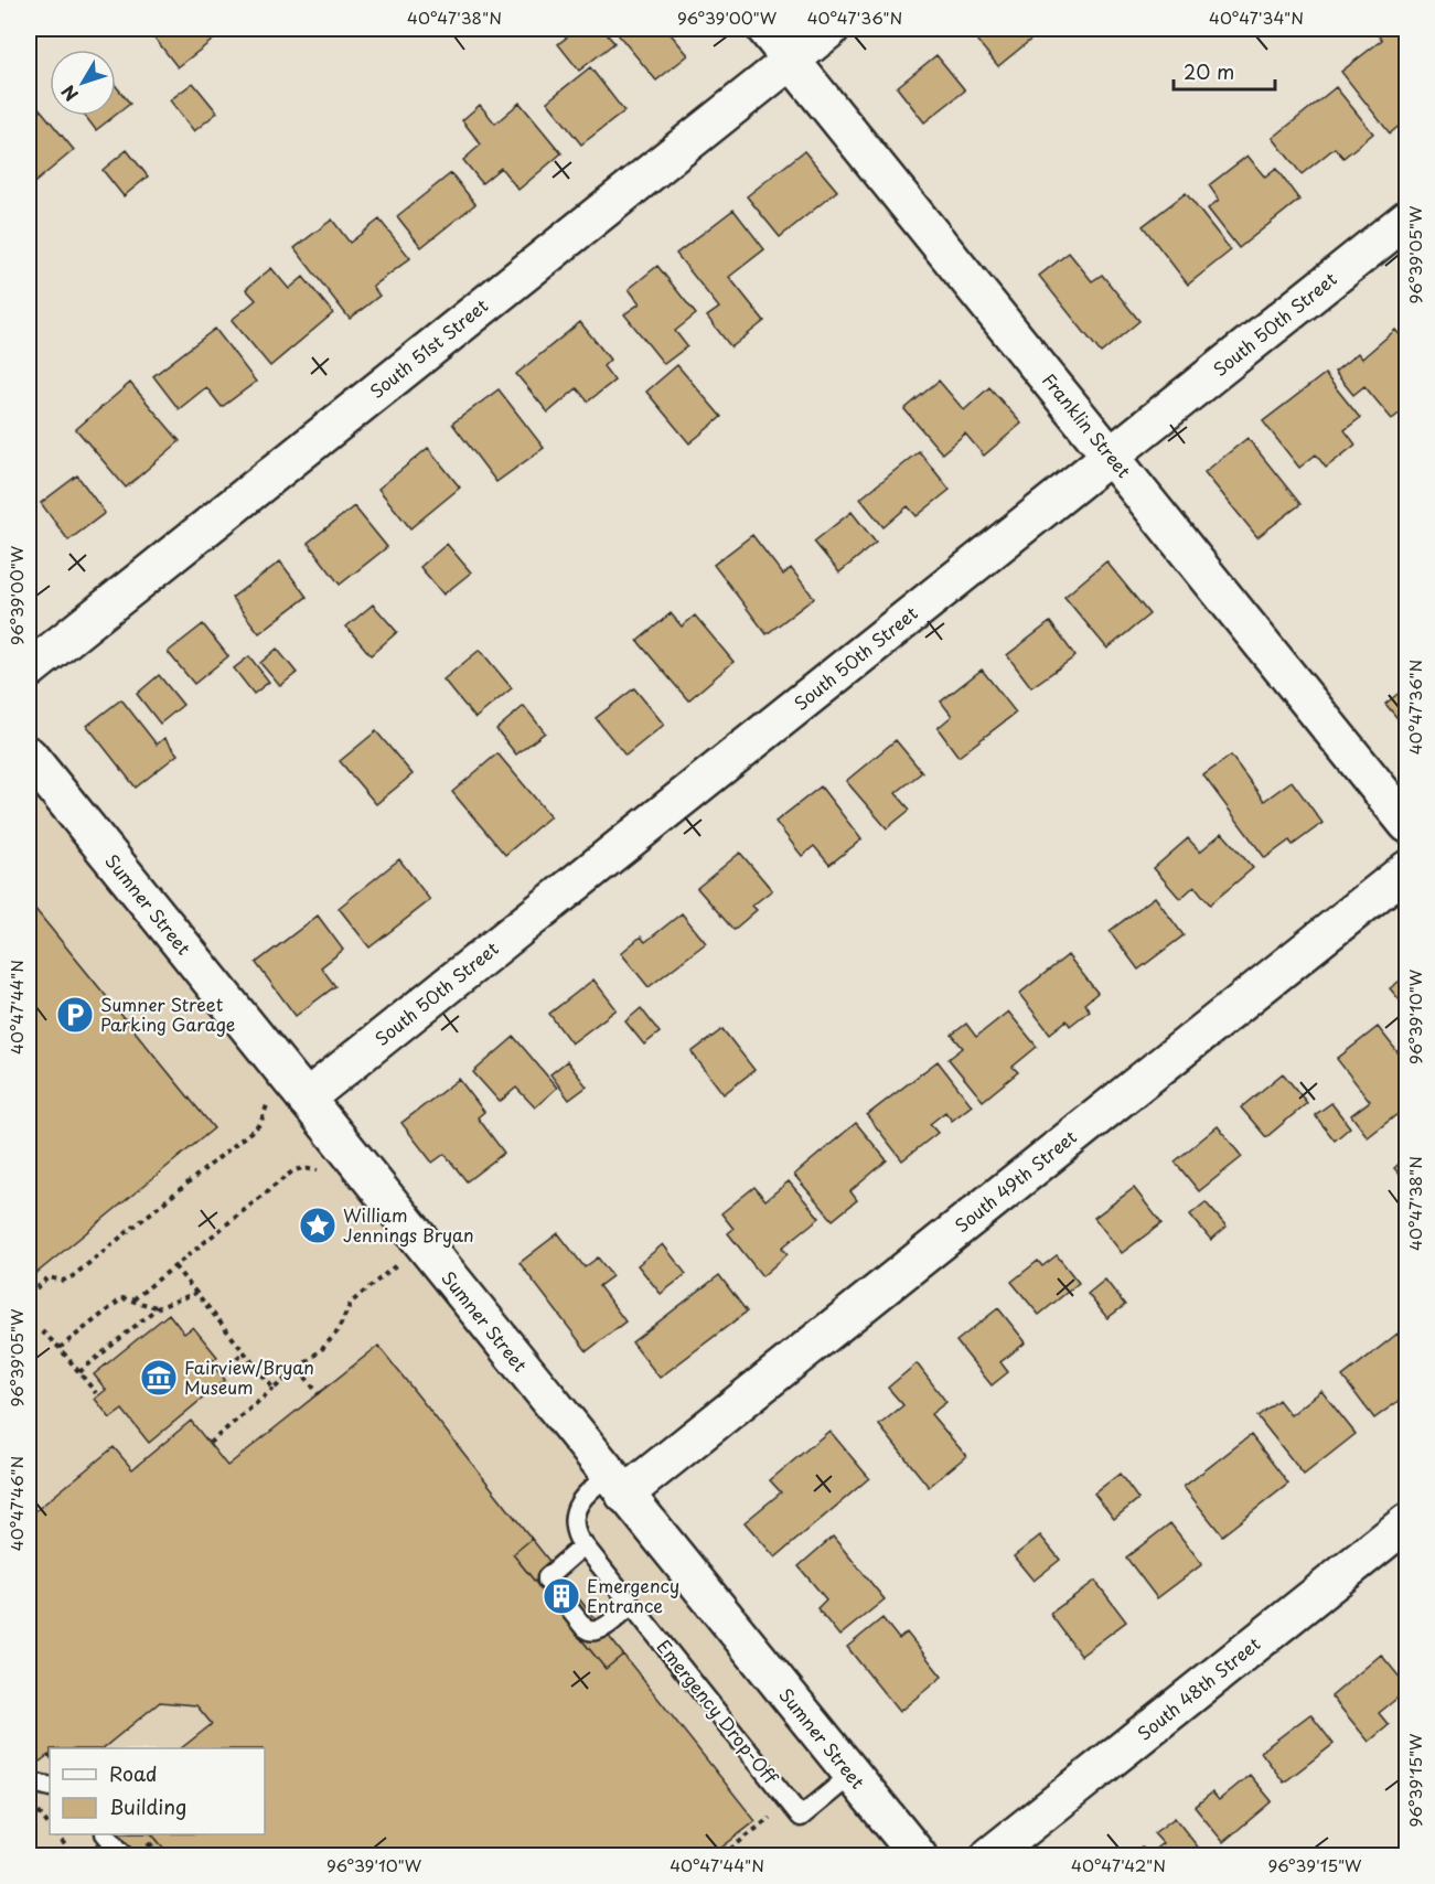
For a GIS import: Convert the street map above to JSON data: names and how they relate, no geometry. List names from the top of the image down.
{
  "streets": {
    "street": [
      "South 50th Street",
      "South 51st Street",
      "Franklin Street",
      "Sumner Street",
      "South 49th Street",
      "South 48th Street"
    ],
    "lane": ["Emergency Drop-Off"]
  },
  "crossings": [
    ["South 50th Street", "Franklin Street"],
    ["South 50th Street", "Sumner Street"],
    ["South 51st Street", "Franklin Street"],
    ["Sumner Street", "South 49th Street"],
    ["Sumner Street", "Emergency Drop-Off"]
  ],
  "places": {
    "parking": ["Sumner Street Parking Garage"],
    "place": ["William Jennings Bryan"],
    "museum": ["Fairview/Bryan Museum"],
    "building": ["Emergency Entrance"]
  },
  "legend": ["Road", "Building"],
  "scale_bar": "20 m",
  "north": "bottom left",
  "coordinates": [
    "40°47'38\"N",
    "96°39'00\"W",
    "40°47'36\"N",
    "40°47'34\"N",
    "96°39'05\"W",
    "40°47'44\"N",
    "96°39'10\"W",
    "40°47'46\"N",
    "96°39'15\"W",
    "40°47'42\"N"
  ]
}
